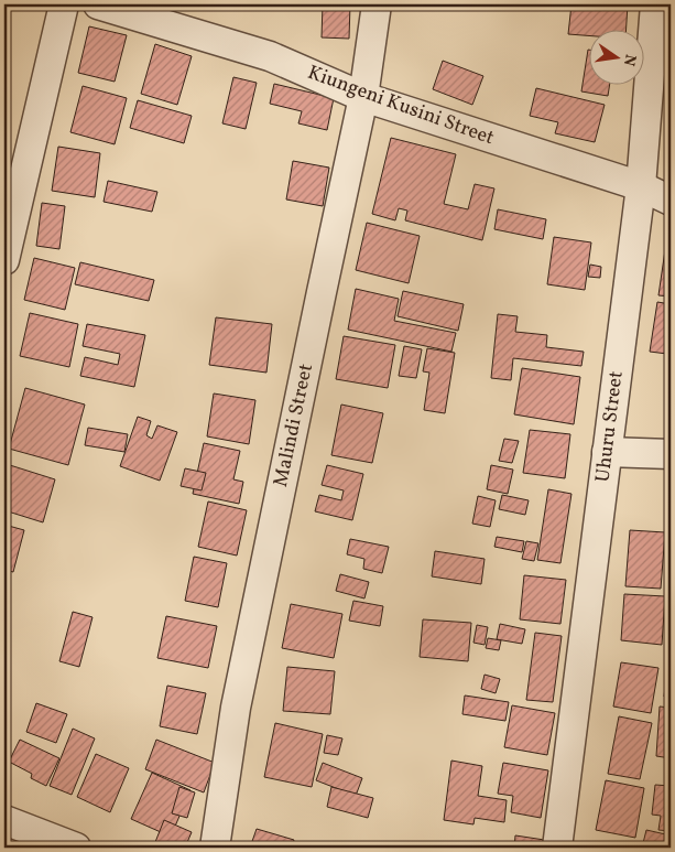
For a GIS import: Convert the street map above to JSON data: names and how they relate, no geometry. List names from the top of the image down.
{
  "streets": {
    "street": ["Kiungeni Kusini Street", "Malindi Street", "Uhuru Street"]
  },
  "crossings": [
    ["Kiungeni Kusini Street", "Malindi Street"],
    ["Kiungeni Kusini Street", "Uhuru Street"]
  ],
  "north": "right"
}
